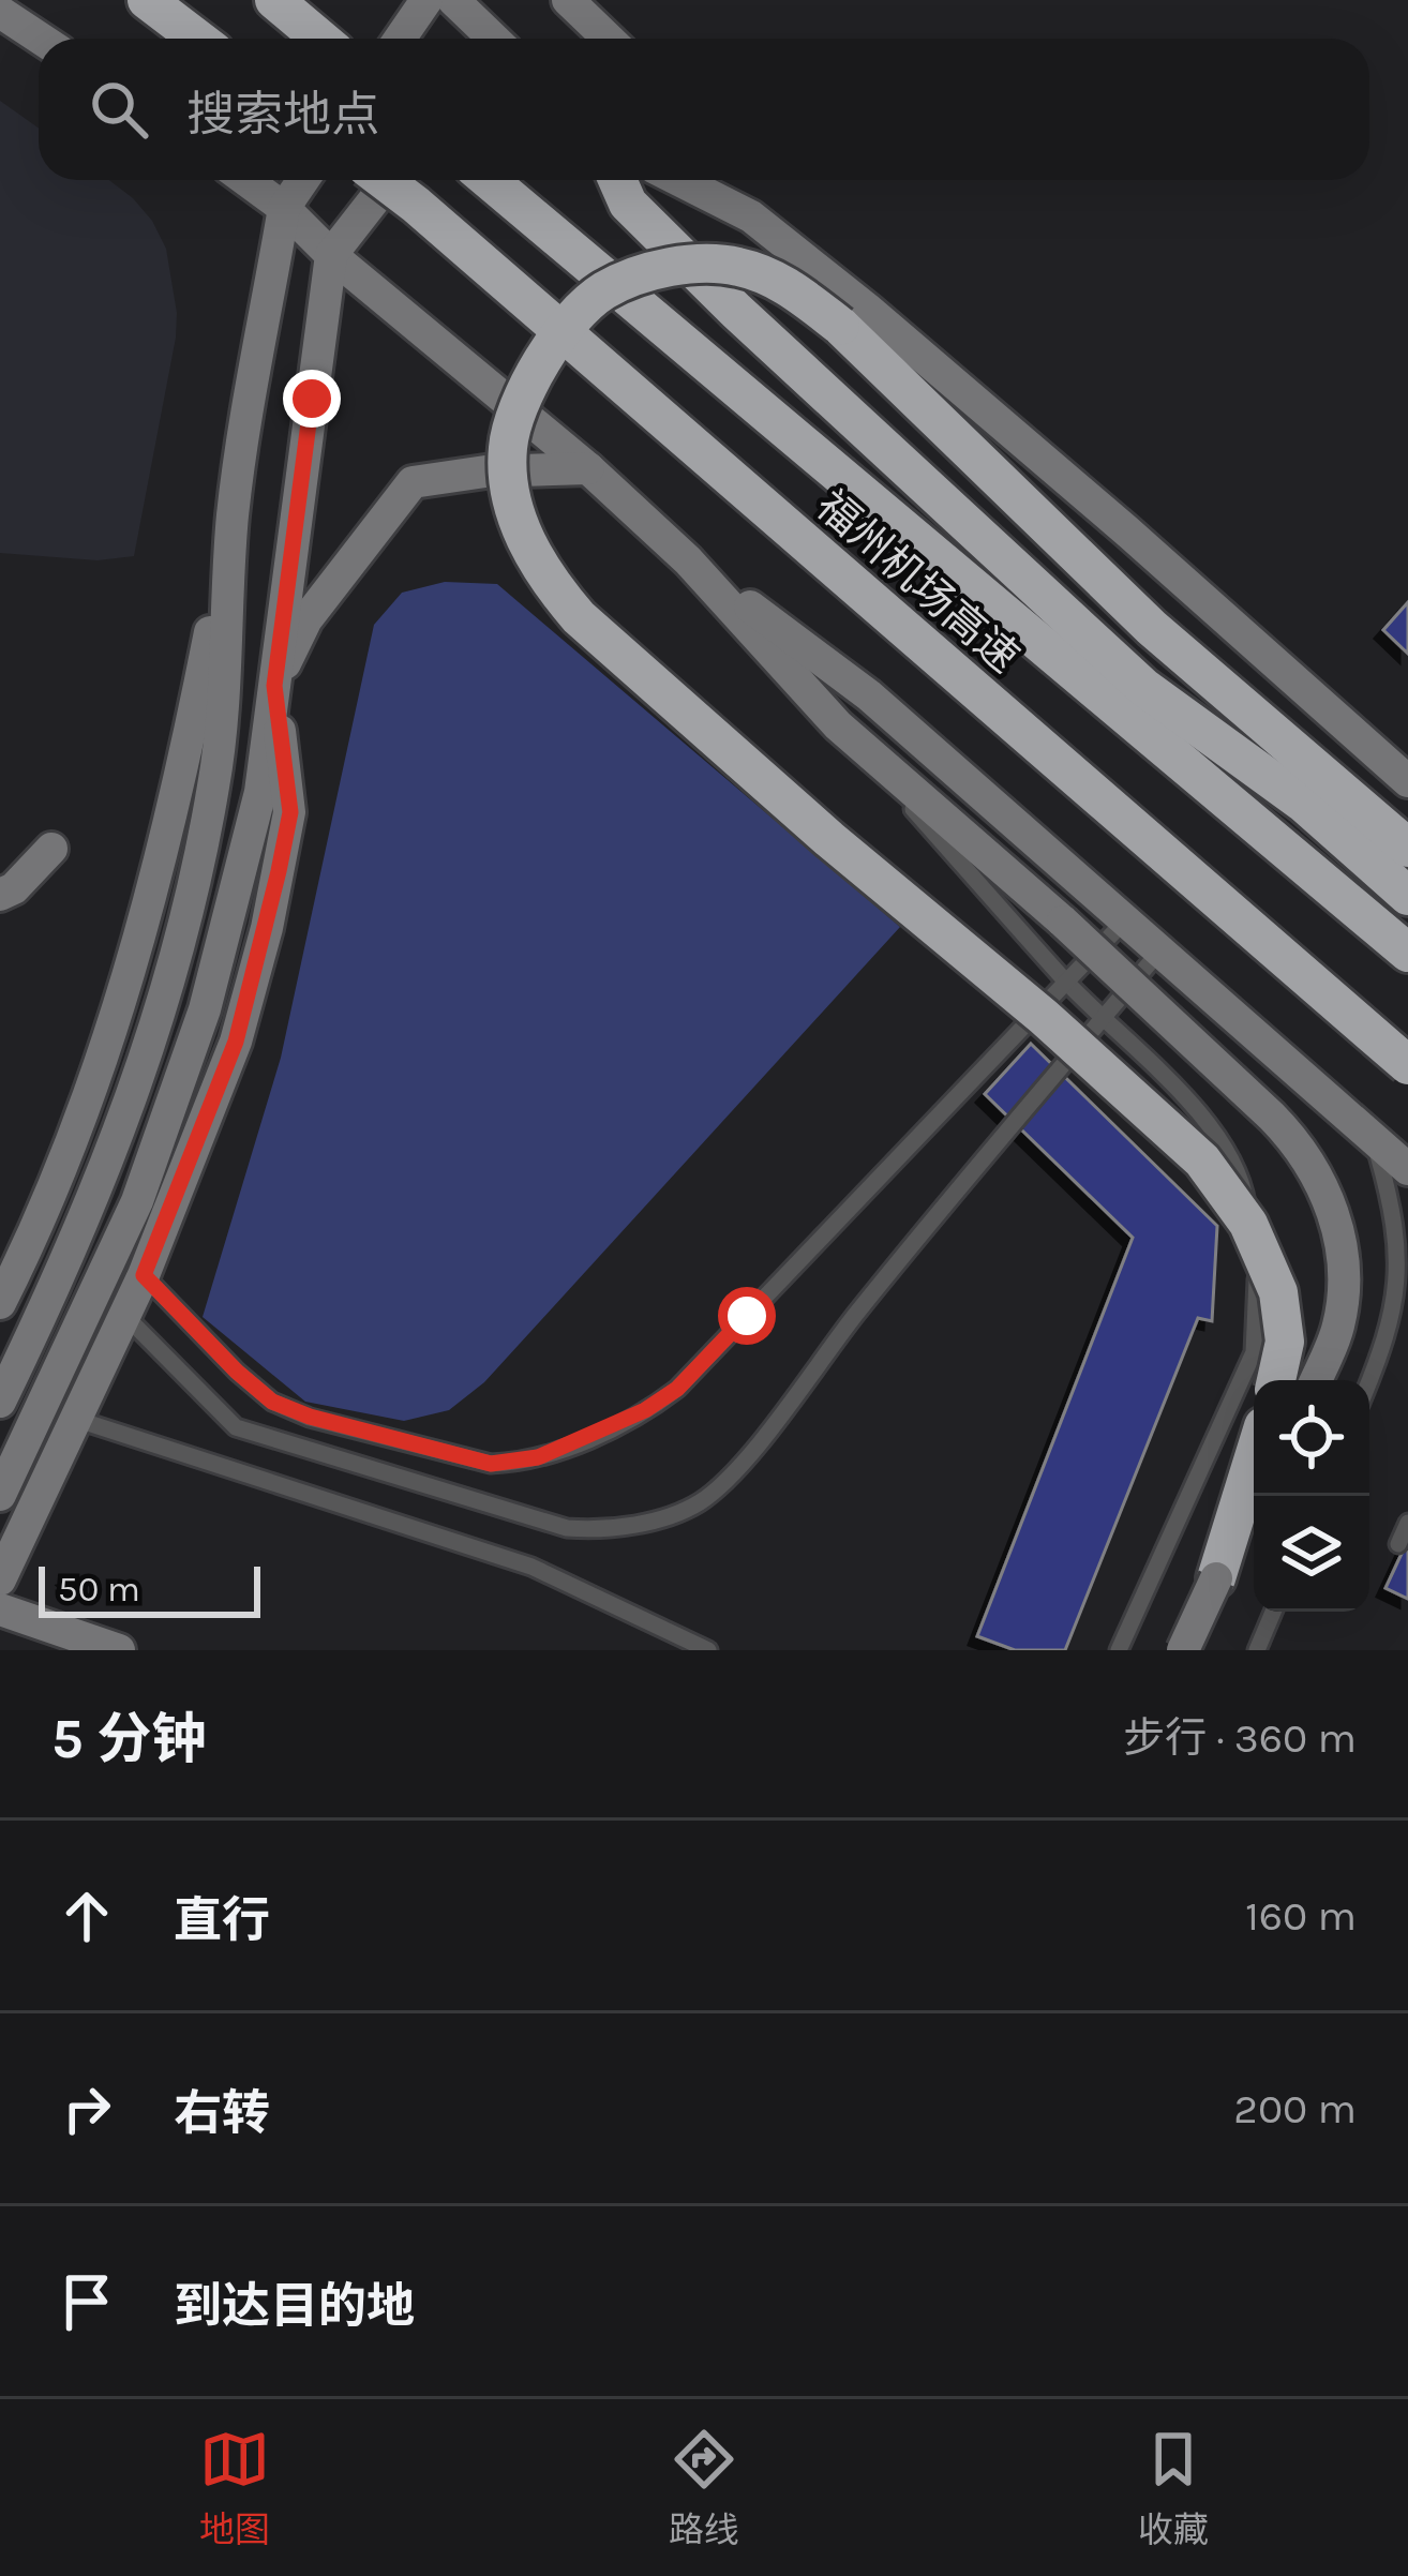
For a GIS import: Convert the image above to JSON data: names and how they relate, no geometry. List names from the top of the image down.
{
  "streets": {
    "highway": ["福州机场高速"]
  },
  "scale_bar": "50 m",
  "page": {
    "search": "搜索地点",
    "scale": "50 m",
    "heading": ["5 分钟", "步行 · 360 m"],
    "list": [
      ["直行", "160 m"],
      ["右转", "200 m"],
      "到达目的地"
    ],
    "nav": ["地图", "路线", "收藏"]
  }
}
